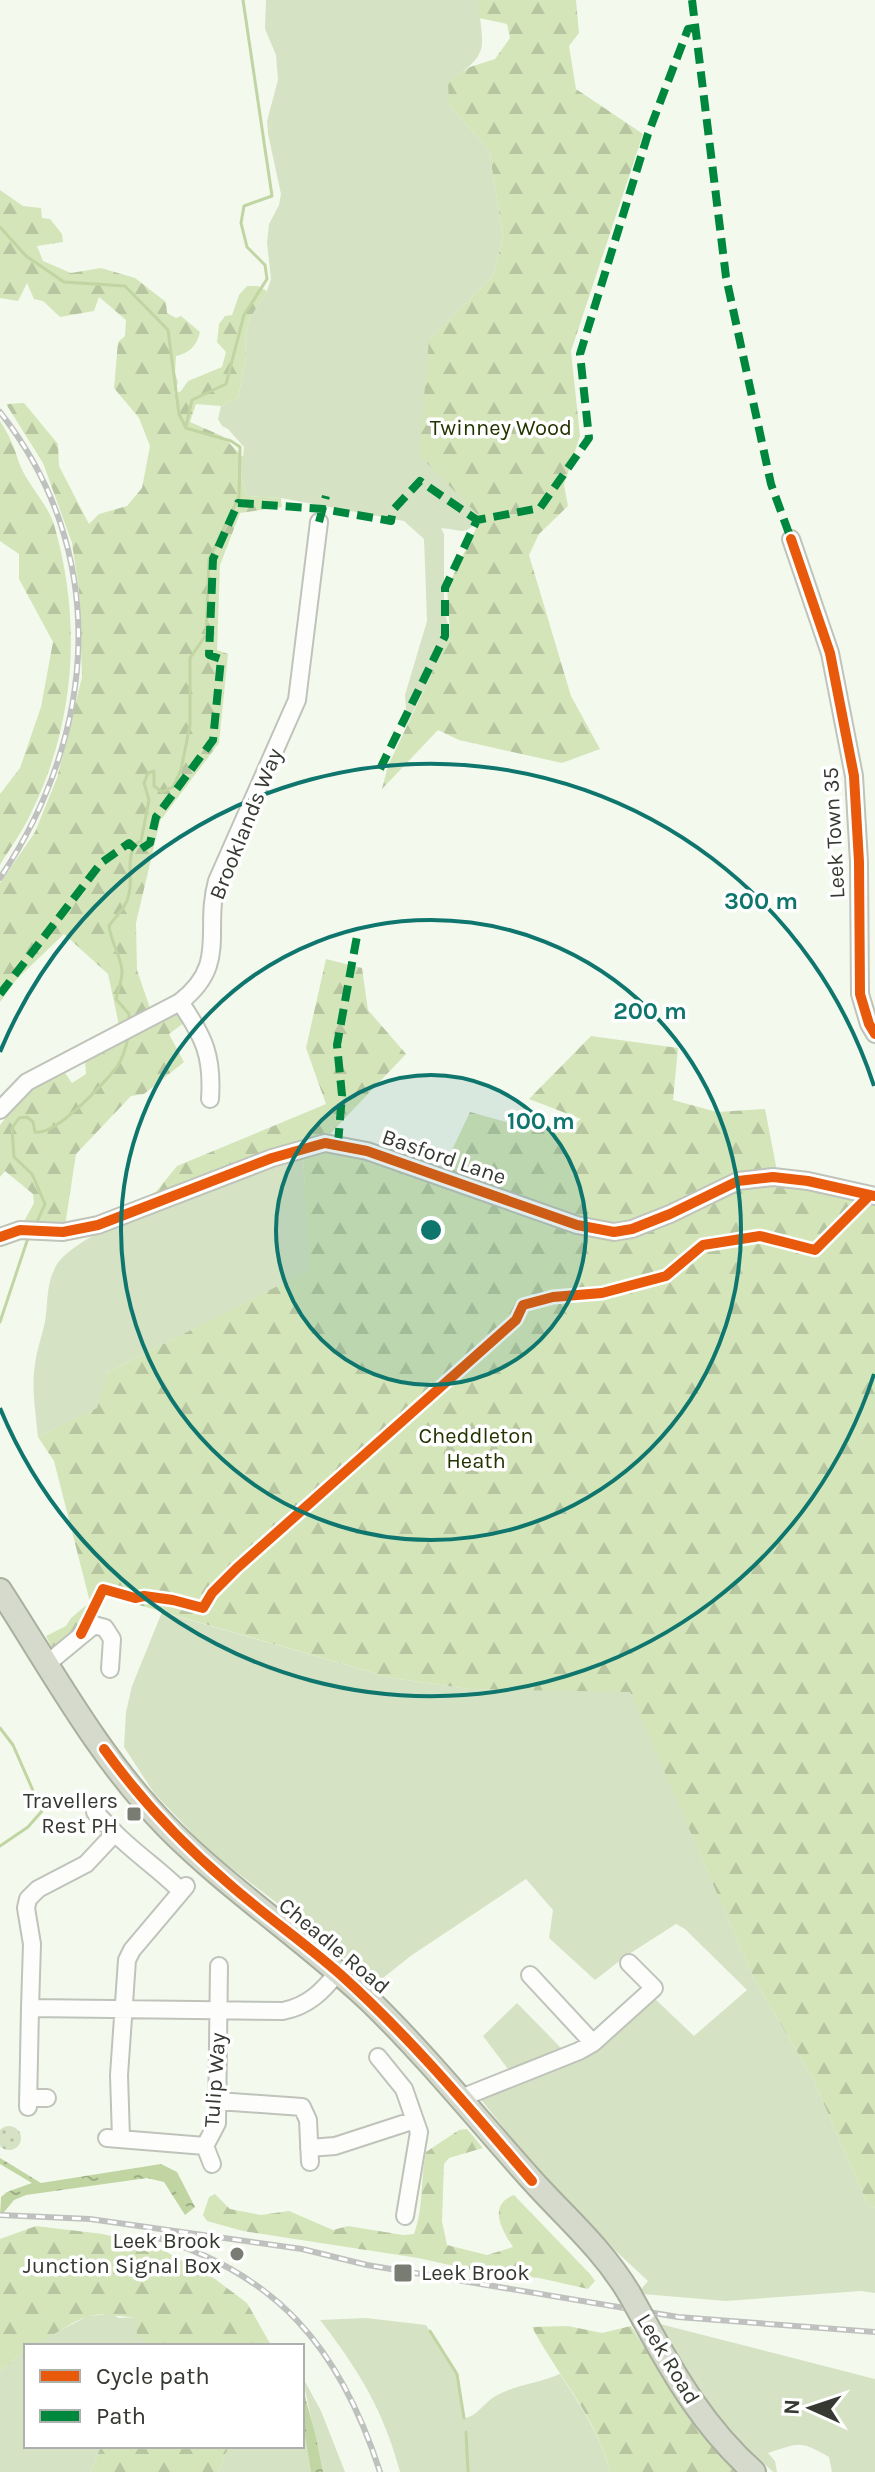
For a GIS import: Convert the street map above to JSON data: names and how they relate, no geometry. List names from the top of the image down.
{
  "streets": {
    "highway": ["Cheadle Road", "Leek Road"],
    "street": [
      "Brooklands Way",
      "Leek Town 35",
      "Basford Lane",
      "Tulip Way"
    ]
  },
  "crossings": [
    ["Cheadle Road", "Leek Road"]
  ],
  "parks": ["Twinney Wood", "Cheddleton Heath"],
  "places": {
    "transit": ["Travellers Rest PH", "Leek Brook"],
    "other": ["Leek Brook Junction Signal Box"]
  },
  "legend": ["Cycle path", "Path"],
  "north": "left",
  "rings": ["300 m", "200 m", "100 m"]
}
